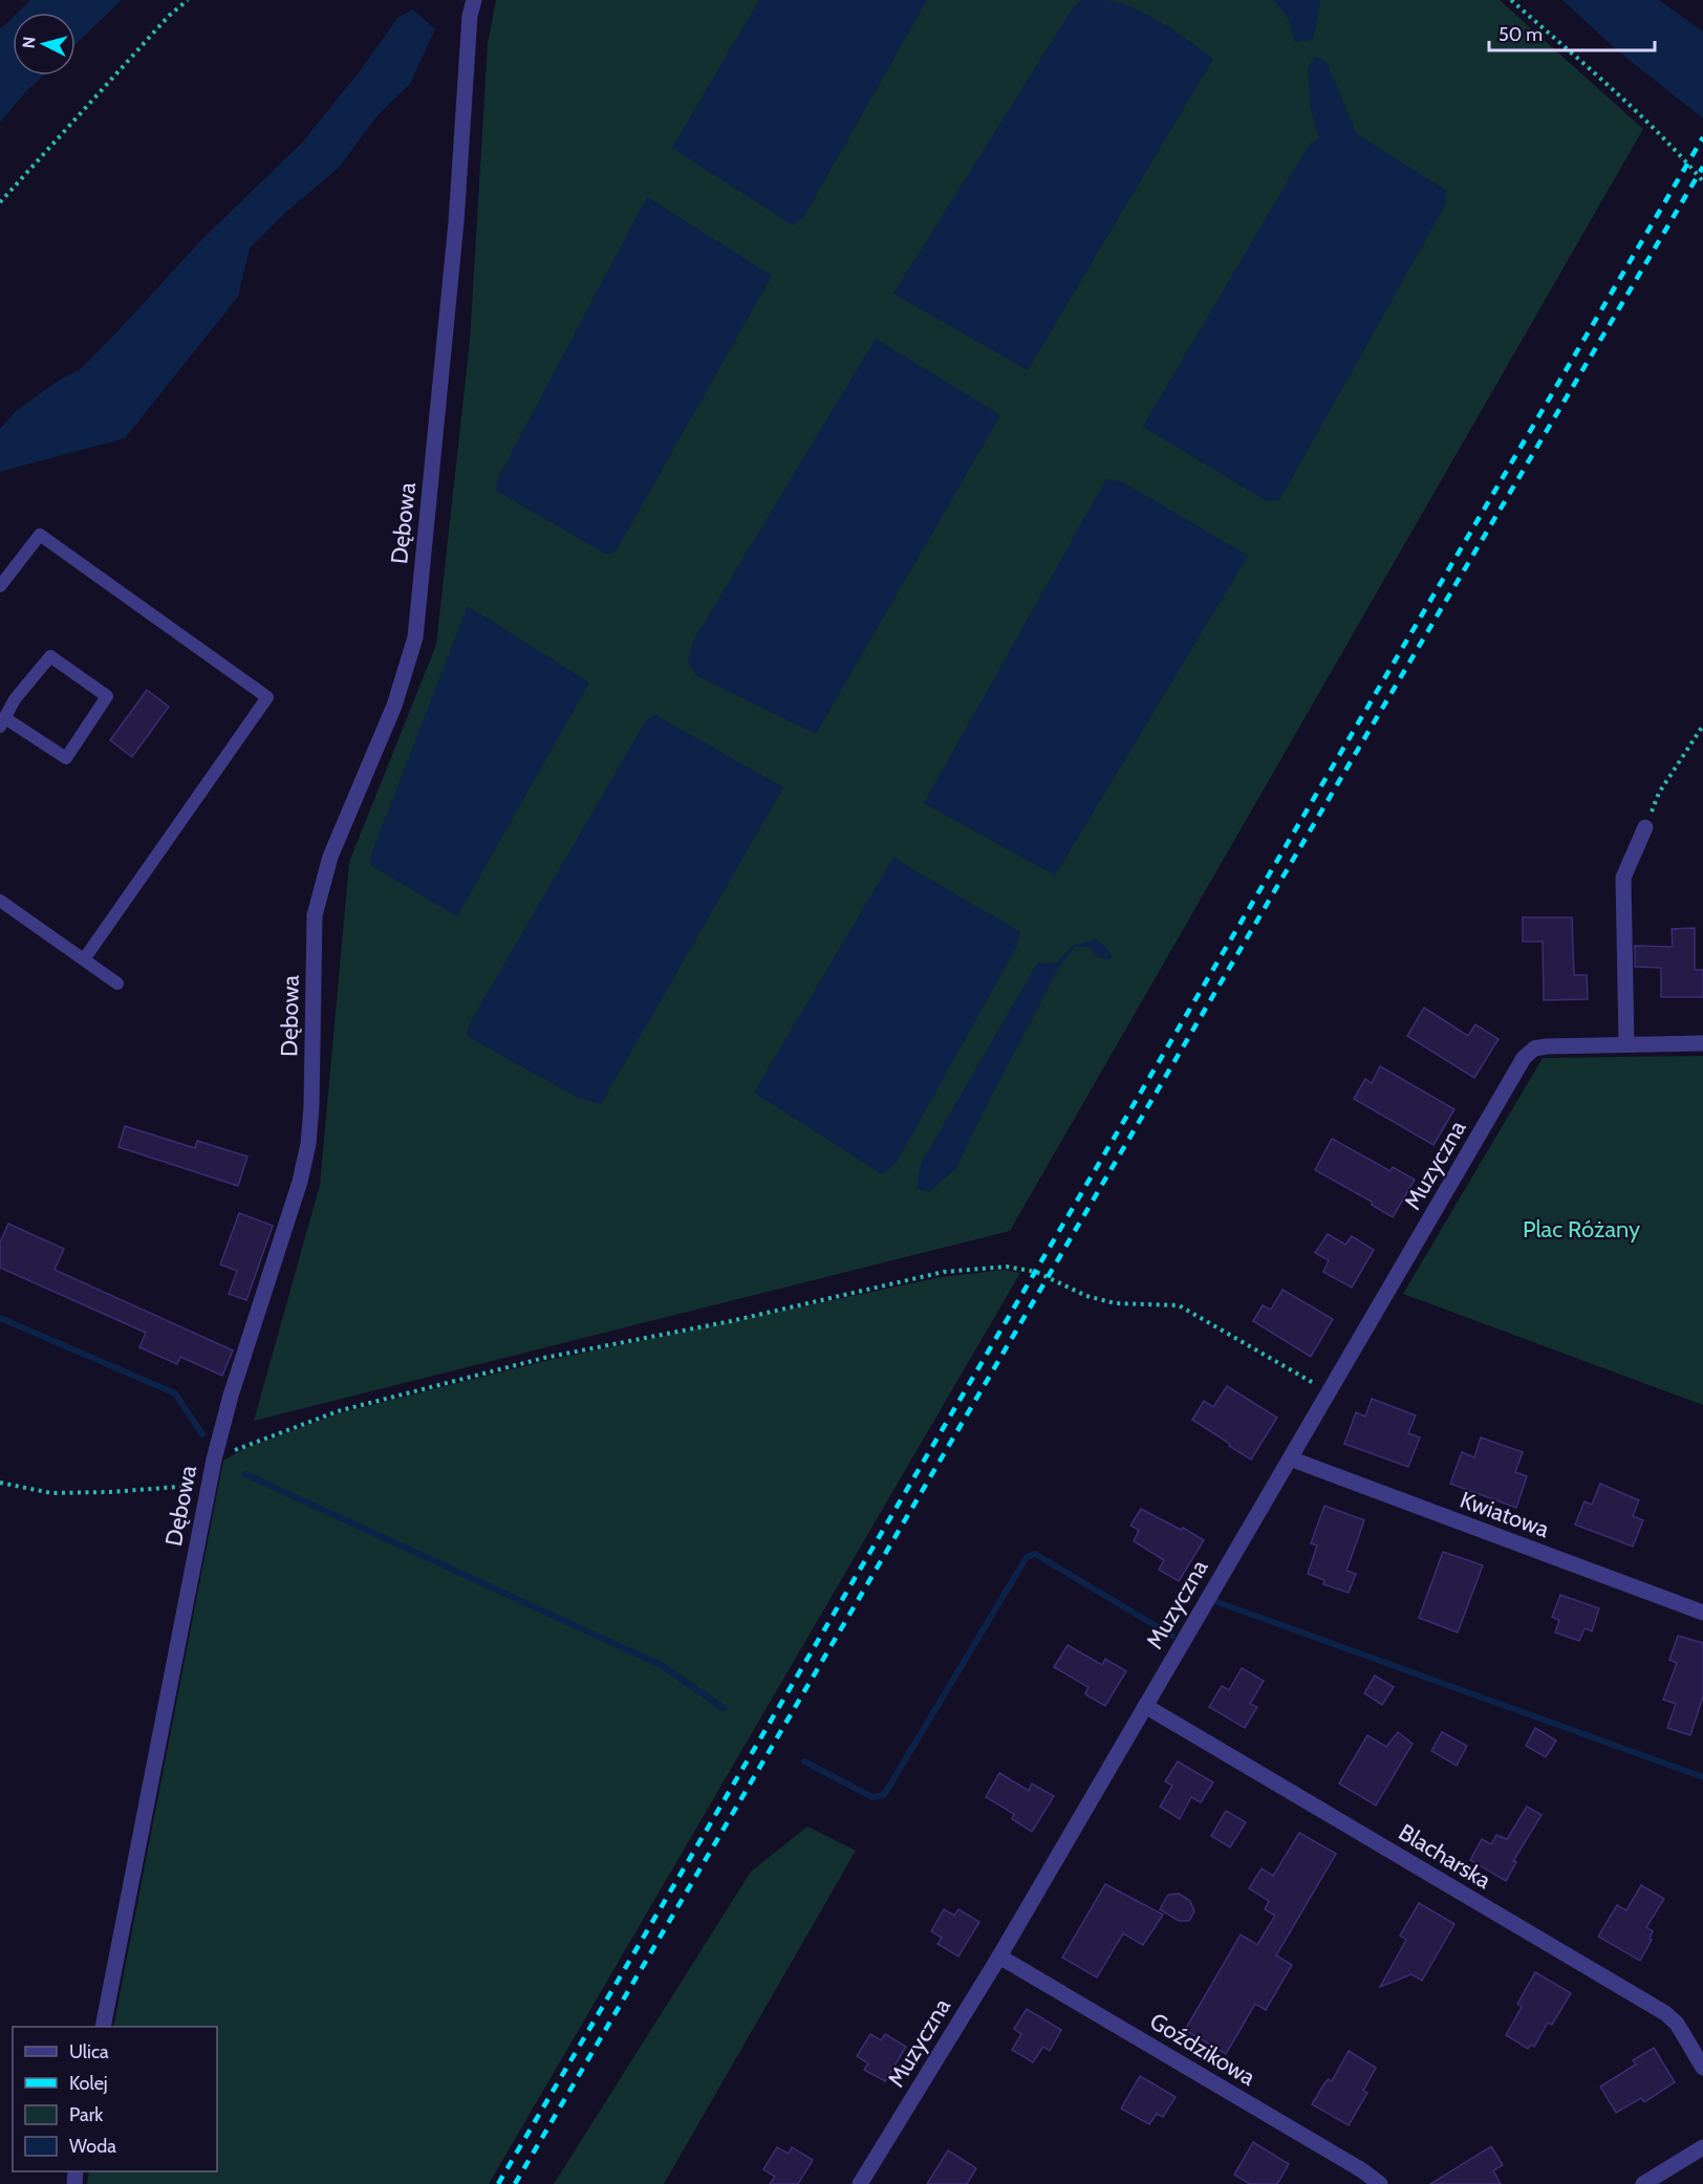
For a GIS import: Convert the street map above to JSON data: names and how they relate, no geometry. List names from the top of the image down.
{
  "streets": {
    "street": [
      "Dębowa",
      "Muzyczna",
      "Kwiatowa",
      "Blacharska",
      "Goździkowa"
    ]
  },
  "crossings": [
    ["Muzyczna", "Kwiatowa"],
    ["Muzyczna", "Blacharska"],
    ["Muzyczna", "Goździkowa"]
  ],
  "parks": ["Plac Różany"],
  "legend": [
    "Ulica",
    "Kolej",
    "Park",
    "Woda"
  ],
  "scale_bar": "50 m",
  "north": "left"
}
